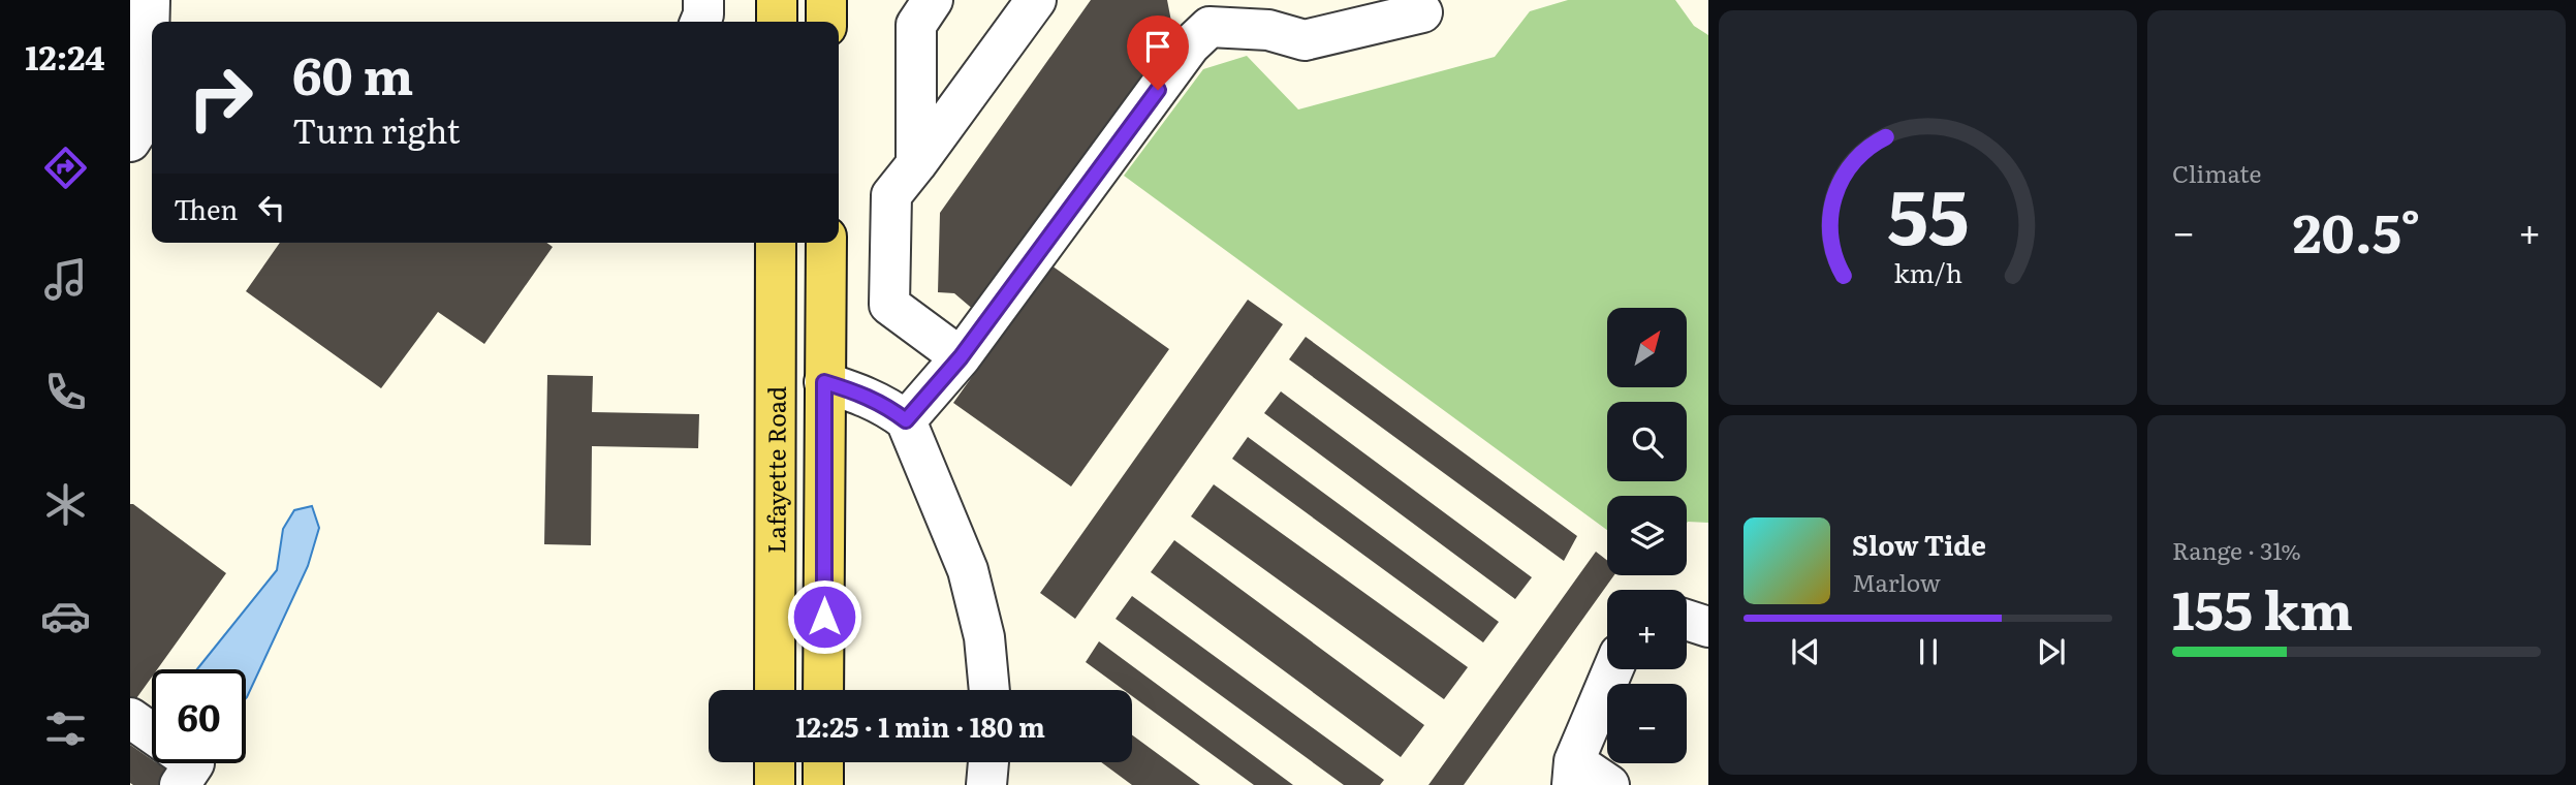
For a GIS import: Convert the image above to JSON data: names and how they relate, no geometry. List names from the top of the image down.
{
  "streets": {
    "main road": ["Lafayette Road"]
  },
  "north": "top right",
  "page": {
    "tabs": "12:24",
    "tile": [
      "Climate",
      ["Range · 31%", "155 km"]
    ],
    "turn": ["60 m", "Turn right"],
    "then": "Then",
    "heat": ["−", "20.5°", "+"],
    "map_buttons": ["+", "−"],
    "song": ["Slow Tide", "Marlow"],
    "limit": "60",
    "trip": "12:25 · 1 min · 180 m",
    "gauge": ["55", "km/h"]
  }
}
